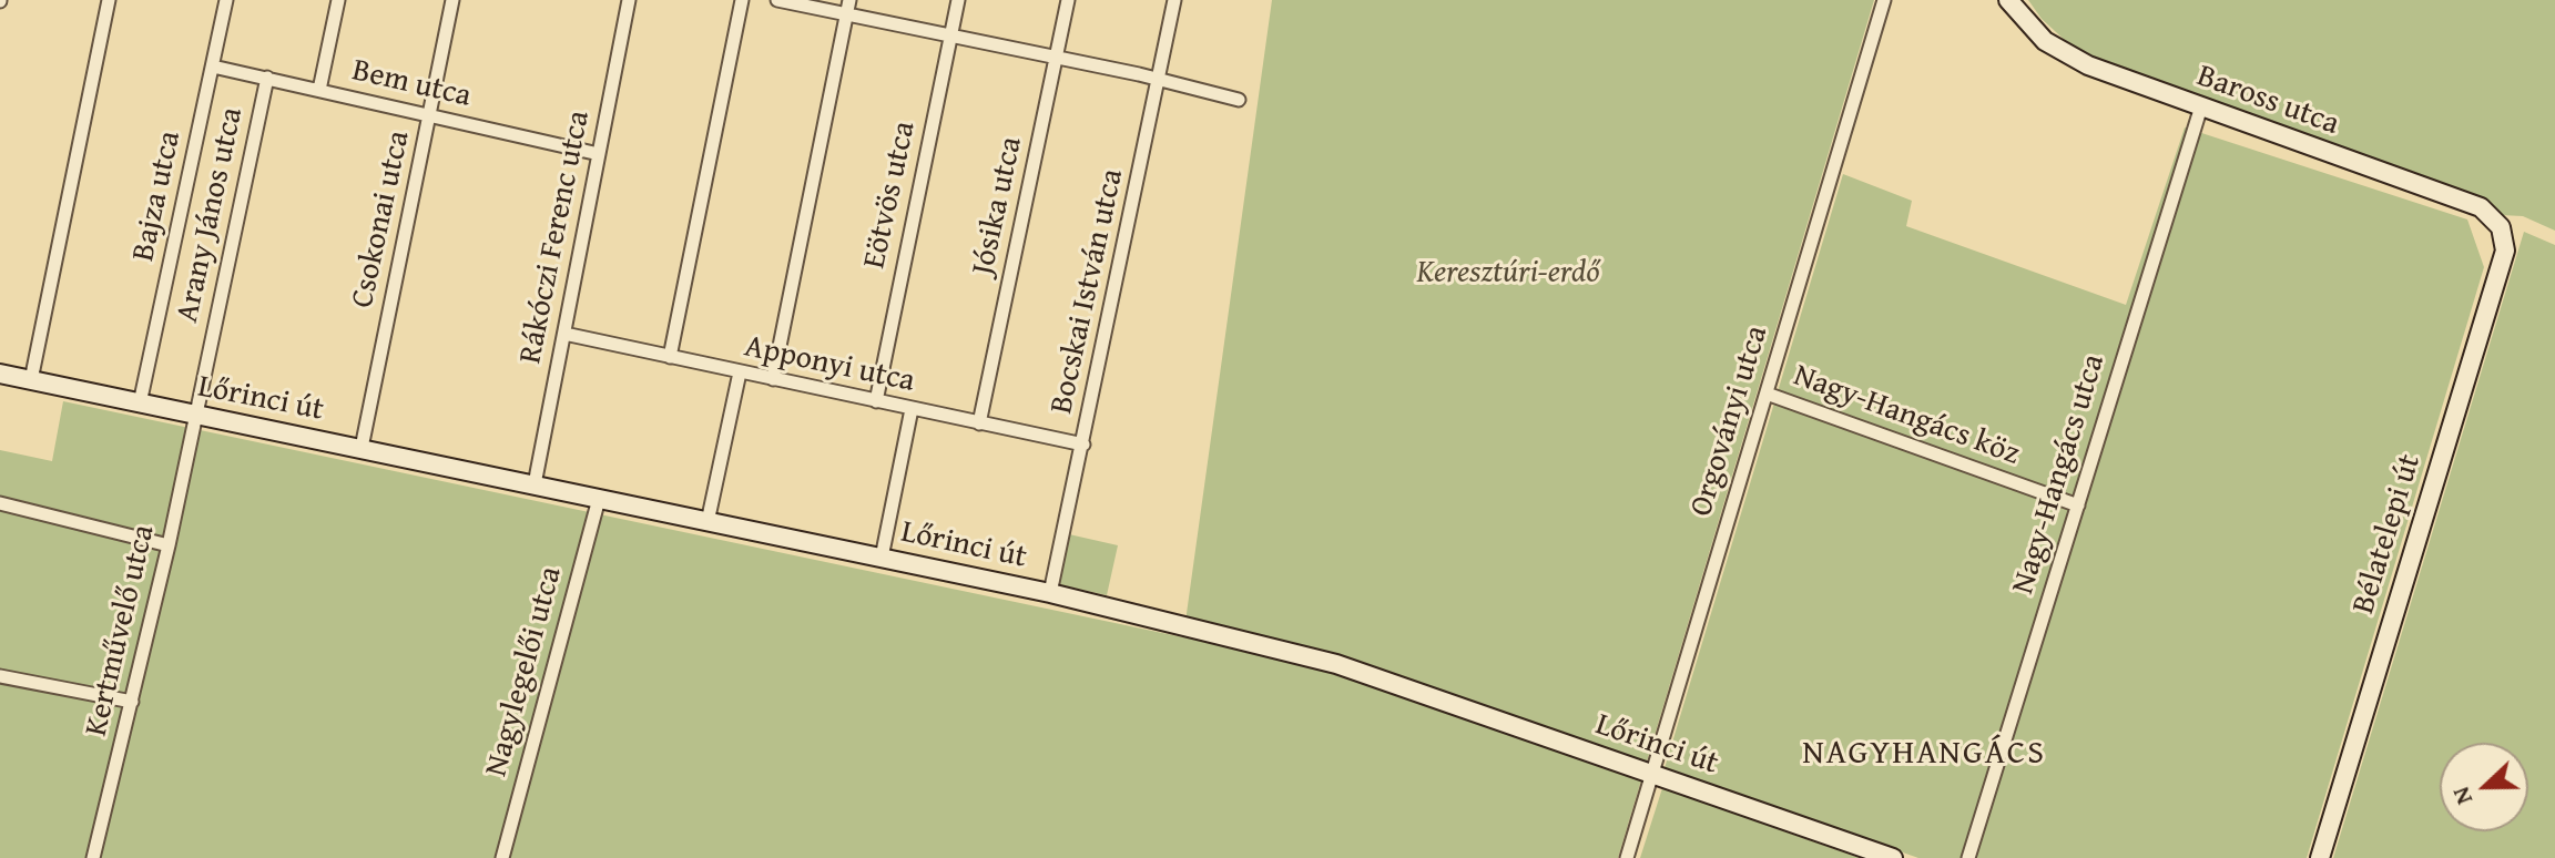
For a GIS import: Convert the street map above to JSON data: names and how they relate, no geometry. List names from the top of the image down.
{
  "streets": {
    "street": [
      "Bem utca",
      "Baross utca",
      "Eötvös utca",
      "Bajza utca",
      "Jósika utca",
      "Arany János utca",
      "Csokonai utca",
      "Rákóczi Ferenc utca",
      "Bocskai István utca",
      "Apponyi utca",
      "Lőrinci út",
      "Nagy-Hangács köz",
      "Orgoványi utca",
      "Nagy-Hangács utca",
      "Bélatelepi út",
      "Kertművelő utca",
      "Nagylegelői utca"
    ]
  },
  "crossings": [
    ["Bem utca", "Bajza utca"],
    ["Bem utca", "Arany János utca"],
    ["Bem utca", "Csokonai utca"],
    ["Bem utca", "Rákóczi Ferenc utca"],
    ["Baross utca", "Nagy-Hangács utca"],
    ["Baross utca", "Bélatelepi út"],
    ["Eötvös utca", "Apponyi utca"],
    ["Bajza utca", "Lőrinci út"],
    ["Jósika utca", "Apponyi utca"],
    ["Arany János utca", "Lőrinci út"],
    ["Arany János utca", "Kertművelő utca"],
    ["Csokonai utca", "Lőrinci út"],
    ["Rákóczi Ferenc utca", "Apponyi utca"],
    ["Rákóczi Ferenc utca", "Lőrinci út"],
    ["Bocskai István utca", "Apponyi utca"],
    ["Bocskai István utca", "Lőrinci út"],
    ["Lőrinci út", "Orgoványi utca"],
    ["Lőrinci út", "Kertművelő utca"],
    ["Lőrinci út", "Nagylegelői utca"],
    ["Nagy-Hangács köz", "Orgoványi utca"],
    ["Nagy-Hangács köz", "Nagy-Hangács utca"]
  ],
  "districts": ["NAGYHANGÁCS"],
  "parks": ["Keresztúri-erdő"],
  "north": "left"
}
